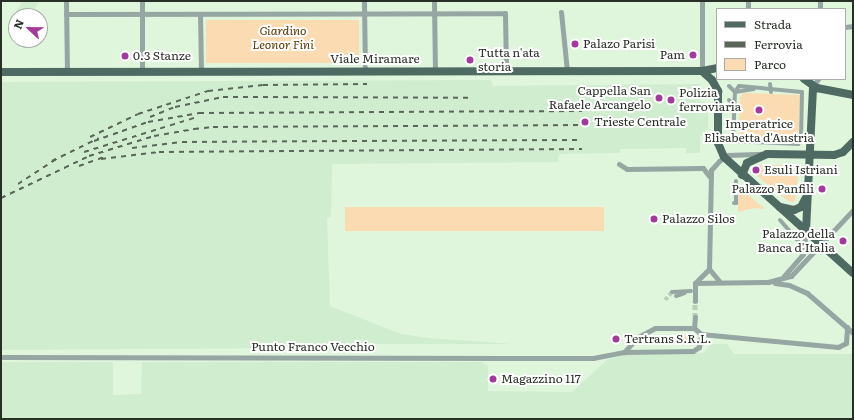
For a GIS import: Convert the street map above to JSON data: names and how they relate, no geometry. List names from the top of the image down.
{
  "streets": {
    "main road": ["Viale Miramare"],
    "street": ["Punto Franco Vecchio"]
  },
  "parks": ["Giardino Leonor Fini"],
  "places": [
    "Palazo Parisi",
    "Pam",
    "0.3 Stanze",
    "Tutta n'ata storia",
    "Cappella San Rafaele Arcangelo",
    "Polizia ferroviaria",
    "Imperatrice Elisabetta d'Austria",
    "Trieste Centrale",
    "Esuli Istriani",
    "Palazzo Panfili",
    "Palazzo Silos",
    "Palazzo della Banca d'Italia",
    "Tertrans S.R.L.",
    "Magazzino 117"
  ],
  "legend": ["Strada", "Ferrovia", "Parco"],
  "north": "left"
}
